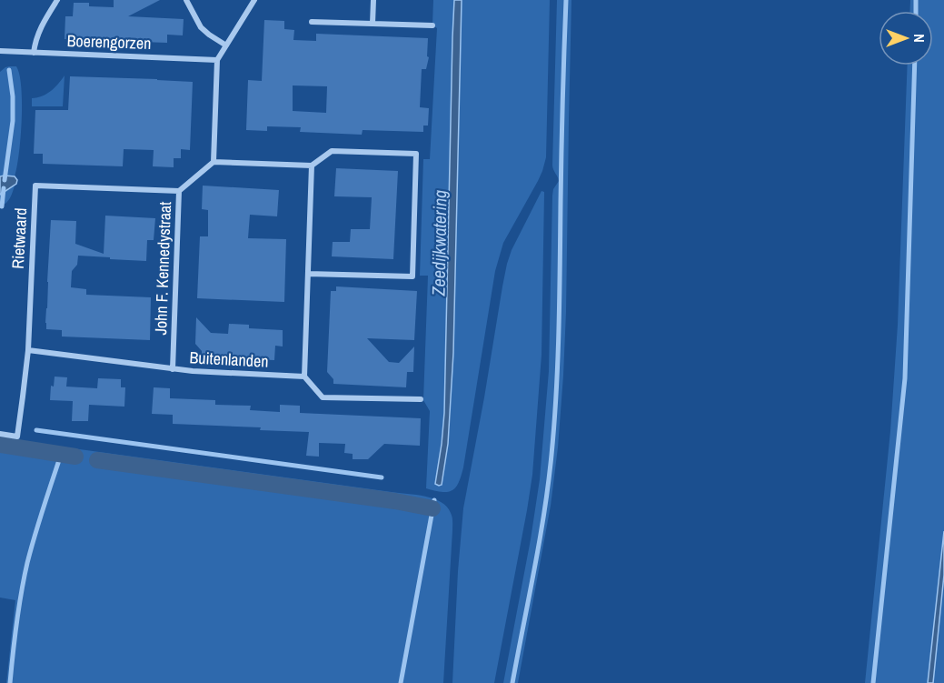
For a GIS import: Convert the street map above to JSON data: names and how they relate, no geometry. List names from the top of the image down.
{
  "streets": {
    "street": [
      "Boerengorzen",
      "Rietwaard",
      "John F. Kennedystraat",
      "Buitenlanden"
    ]
  },
  "crossings": [
    ["Rietwaard", "John F. Kennedystraat"],
    ["Rietwaard", "Buitenlanden"],
    ["John F. Kennedystraat", "Buitenlanden"]
  ],
  "water": ["Zeedijkwatering"],
  "north": "right"
}
